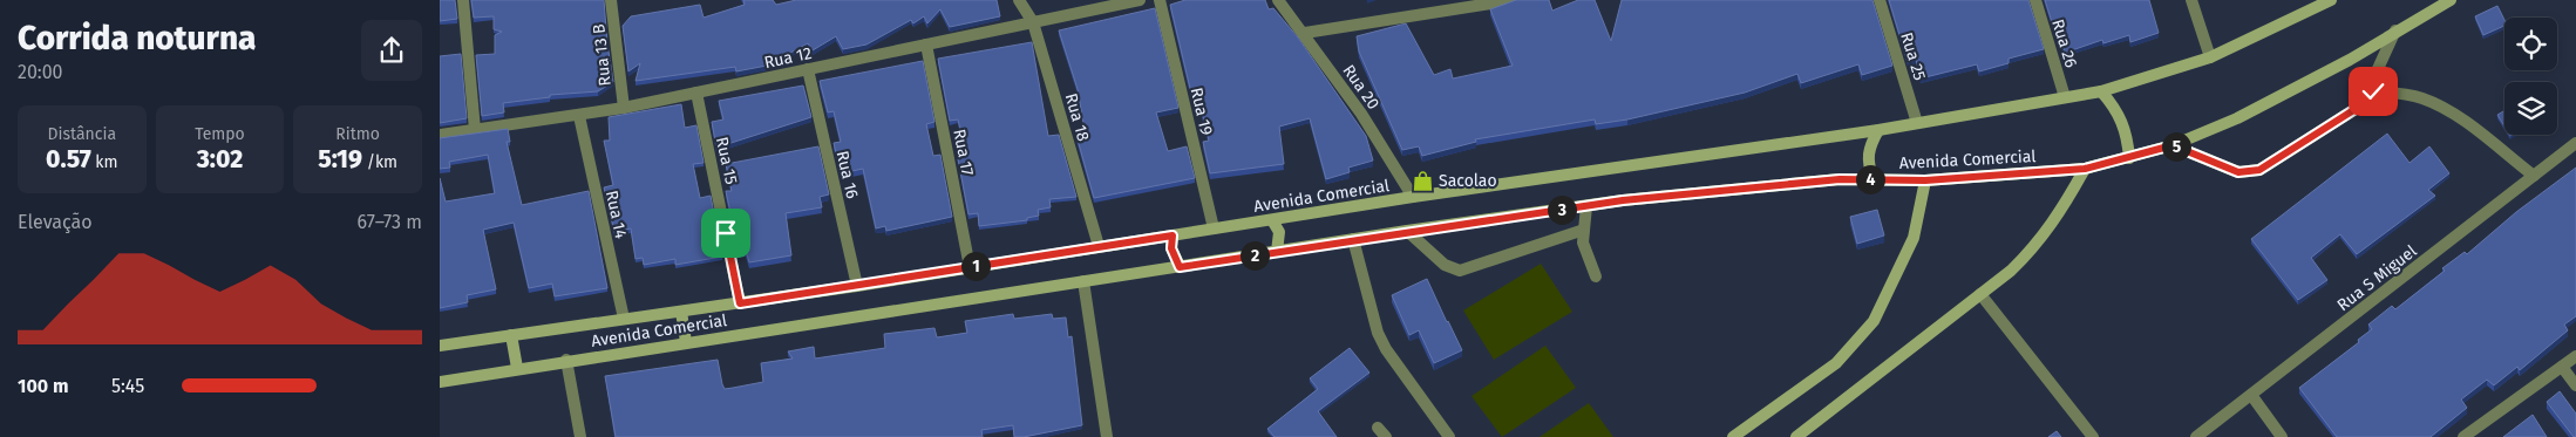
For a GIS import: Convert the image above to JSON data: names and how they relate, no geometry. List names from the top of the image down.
{
  "streets": {
    "street": [
      "Rua 26",
      "Rua 13 B",
      "Rua 25",
      "Rua 12",
      "Rua 20",
      "Rua 19",
      "Rua 18",
      "Rua 17",
      "Avenida Comercial",
      "Rua 15",
      "Rua 16",
      "Rua 14",
      "Rua S Miguel"
    ]
  },
  "crossings": [
    ["Rua 26", "Avenida Comercial"],
    ["Rua 13 B", "Rua 12"],
    ["Rua 25", "Avenida Comercial"],
    ["Rua 12", "Rua 18"],
    ["Rua 12", "Rua 17"],
    ["Rua 12", "Rua 15"],
    ["Rua 12", "Rua 16"],
    ["Rua 12", "Rua 14"],
    ["Rua 20", "Avenida Comercial"],
    ["Rua 19", "Avenida Comercial"],
    ["Rua 18", "Avenida Comercial"],
    ["Rua 17", "Avenida Comercial"],
    ["Avenida Comercial", "Rua 15"],
    ["Avenida Comercial", "Rua 16"],
    ["Avenida Comercial", "Rua 14"]
  ],
  "places": {
    "shop": ["Sacolao"]
  },
  "page": {
    "heading": ["Corrida noturna", "20:00"],
    "stats": [
      ["Distância", "0.57 km"],
      ["Tempo", "3:02"],
      ["Ritmo", "5:19 /km"]
    ],
    "pins": [
      "5",
      "4",
      "3",
      "2",
      "1"
    ],
    "chart": ["Elevação", "67–73 m"],
    "list": [
      {
        "name": "100 m",
        "note": "5:45"
      }
    ]
  }
}
